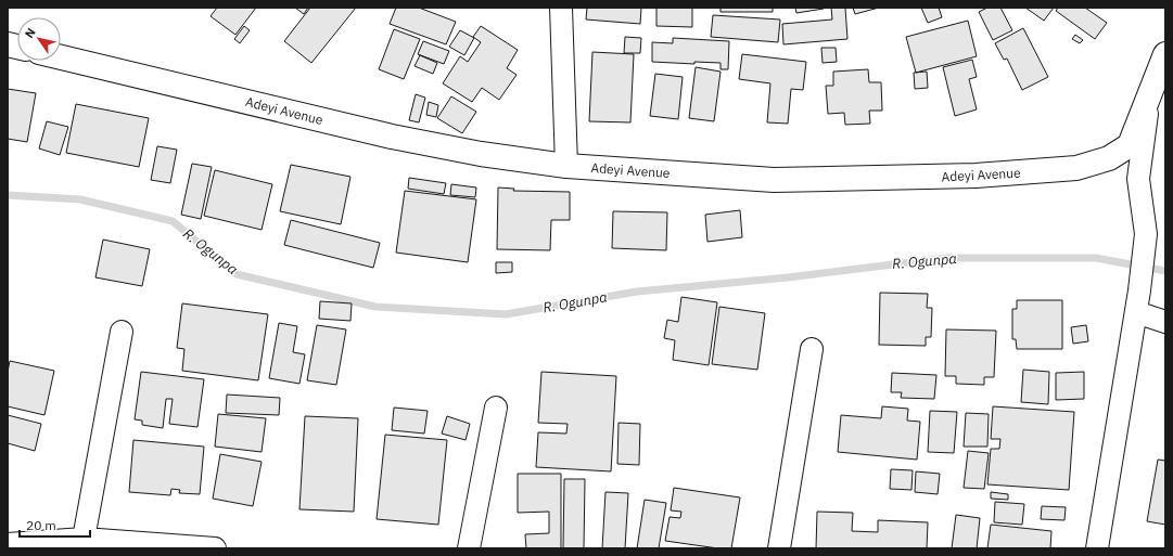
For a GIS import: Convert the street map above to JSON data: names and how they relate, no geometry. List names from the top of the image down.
{
  "streets": {
    "street": ["Adeyi Avenue"]
  },
  "water": ["R. Ogunpa"],
  "scale_bar": "20 m",
  "north": "top left"
}
